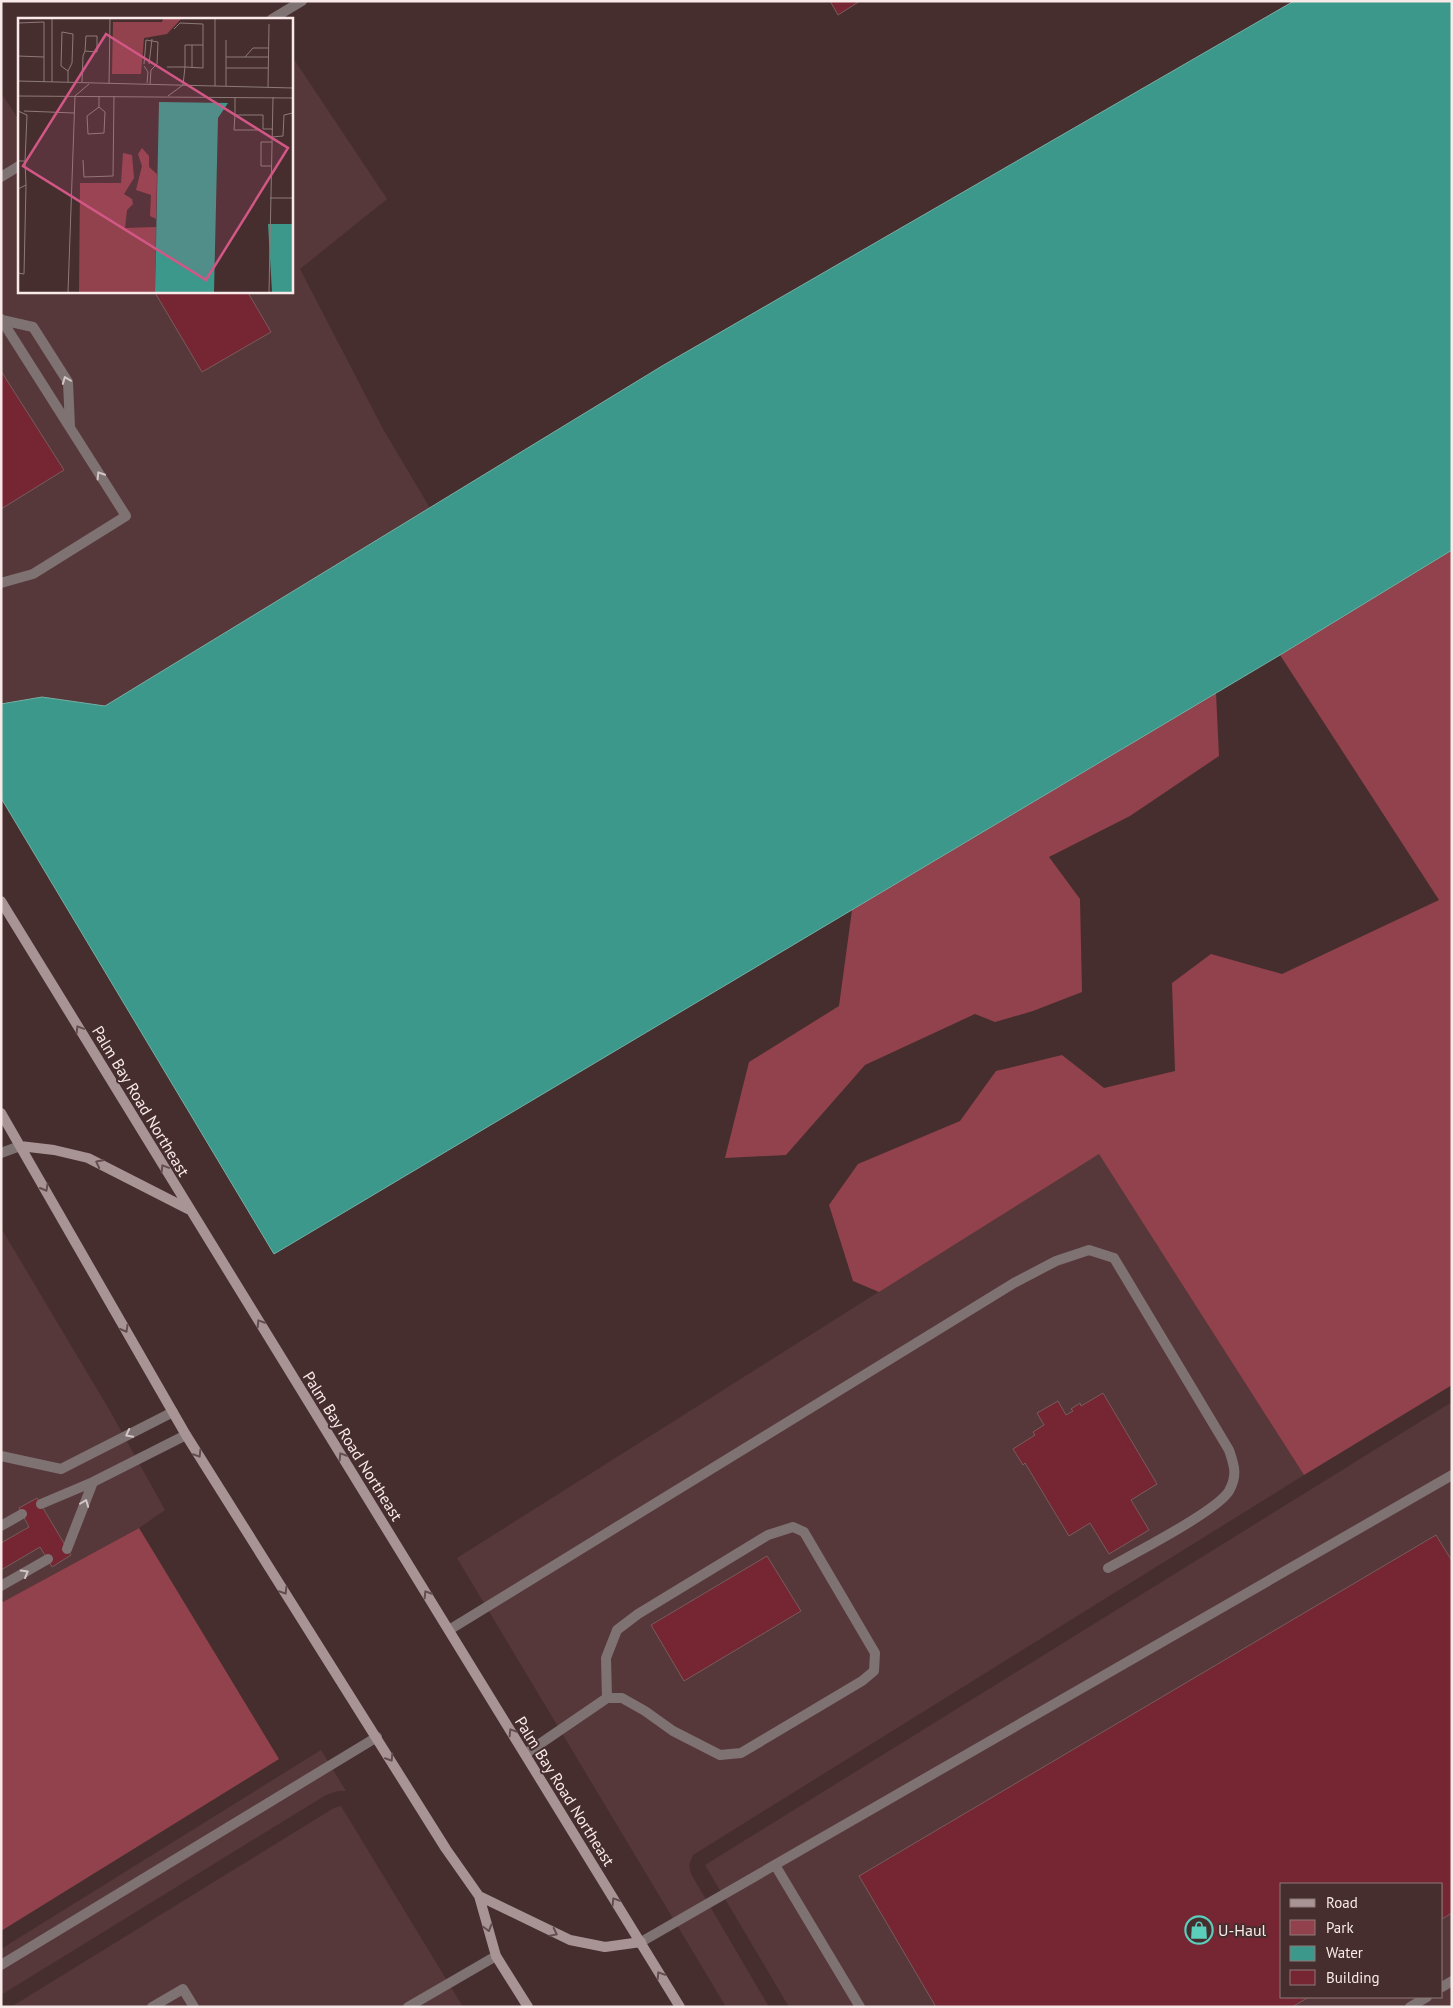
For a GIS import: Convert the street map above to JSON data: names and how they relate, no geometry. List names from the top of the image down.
{
  "streets": {
    "main road": ["Palm Bay Road Northeast"]
  },
  "one_way": ["Palm Bay Road Northeast"],
  "places": {
    "shop": ["U-Haul"]
  },
  "legend": [
    "Road",
    "Park",
    "Water",
    "Building"
  ]
}
